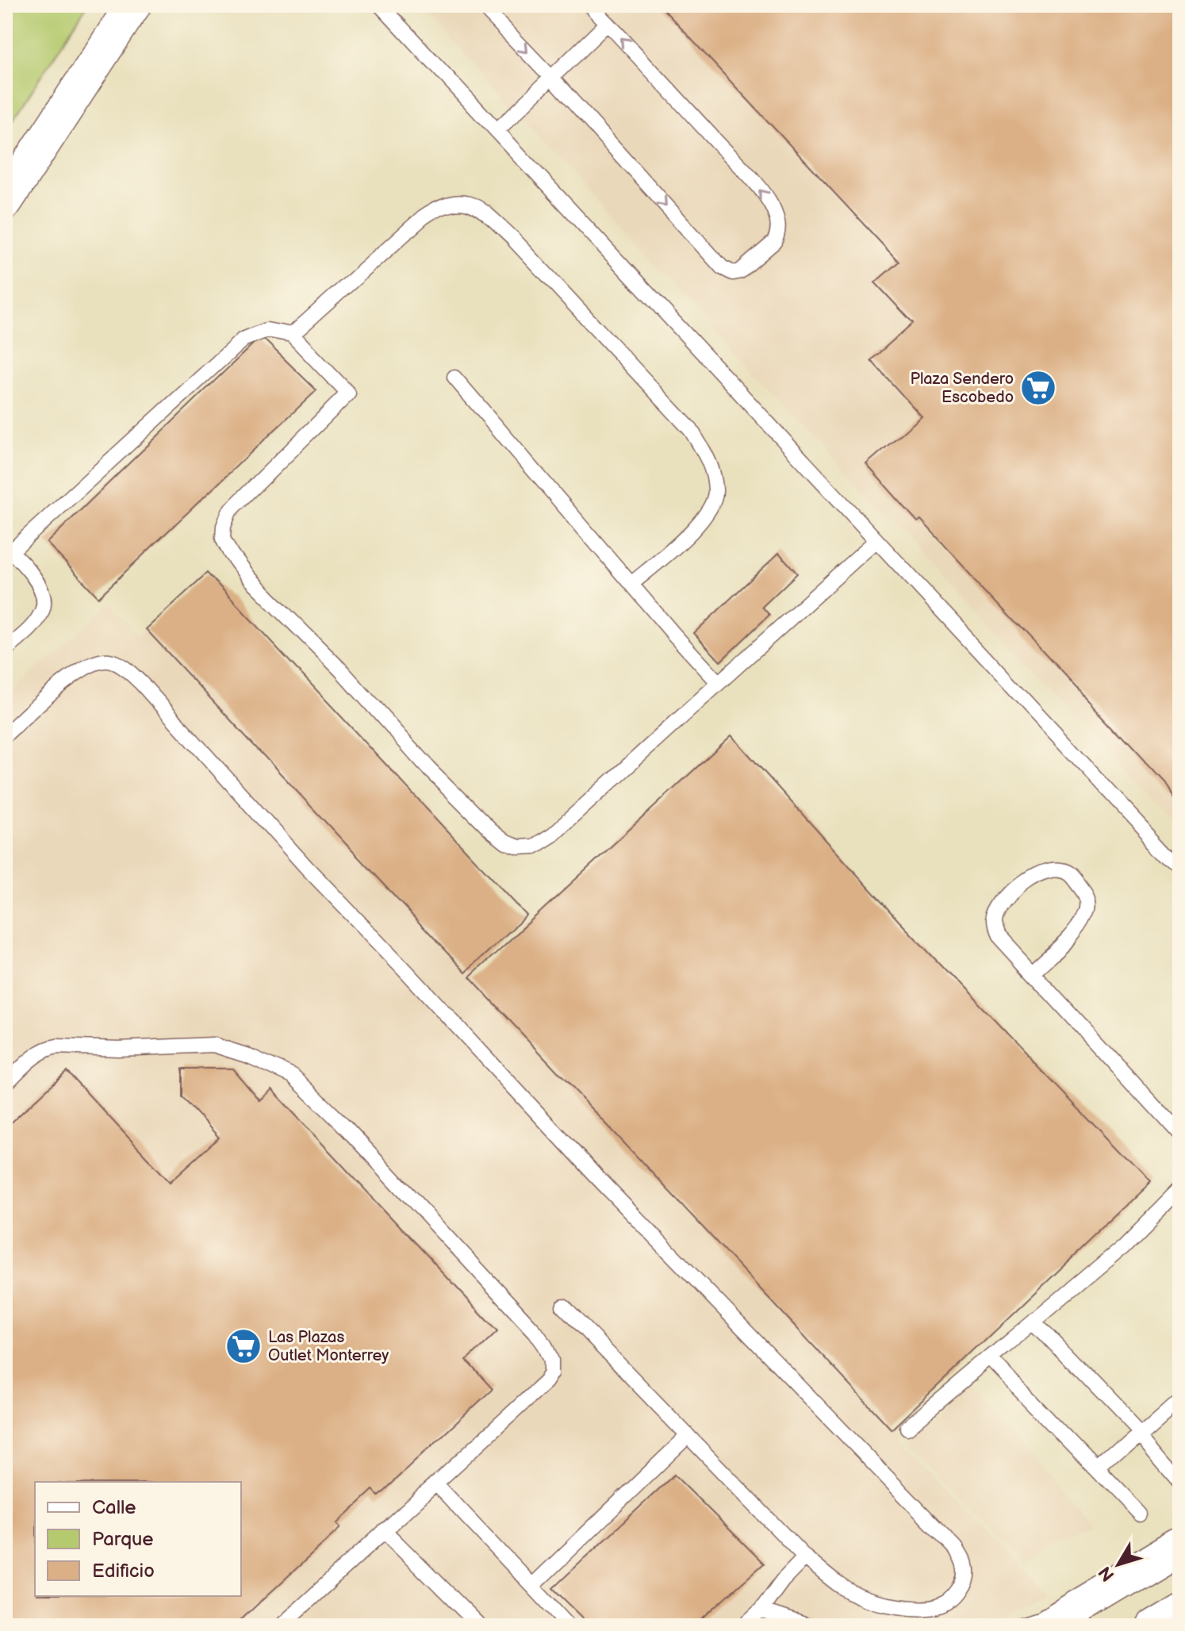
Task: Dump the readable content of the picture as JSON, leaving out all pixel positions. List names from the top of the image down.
{
  "places": {
    "supermarket": ["Plaza Sendero Escobedo", "Las Plazas Outlet Monterrey"]
  },
  "legend": ["Calle", "Parque", "Edificio"],
  "north": "bottom left"
}
